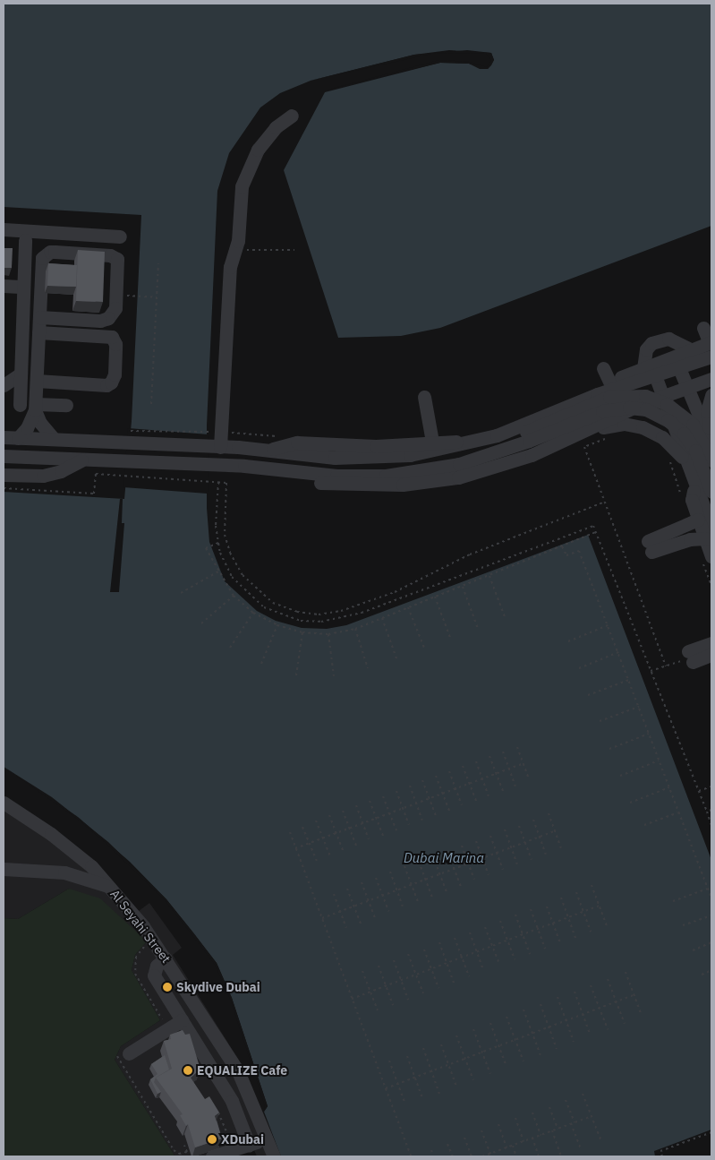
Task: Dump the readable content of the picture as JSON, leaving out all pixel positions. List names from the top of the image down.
{
  "streets": {
    "street": ["Al Seyahi Street"]
  },
  "water": ["Dubai Marina"],
  "places": ["Skydive Dubai", "EQUALIZE Cafe", "XDubai"]
}
